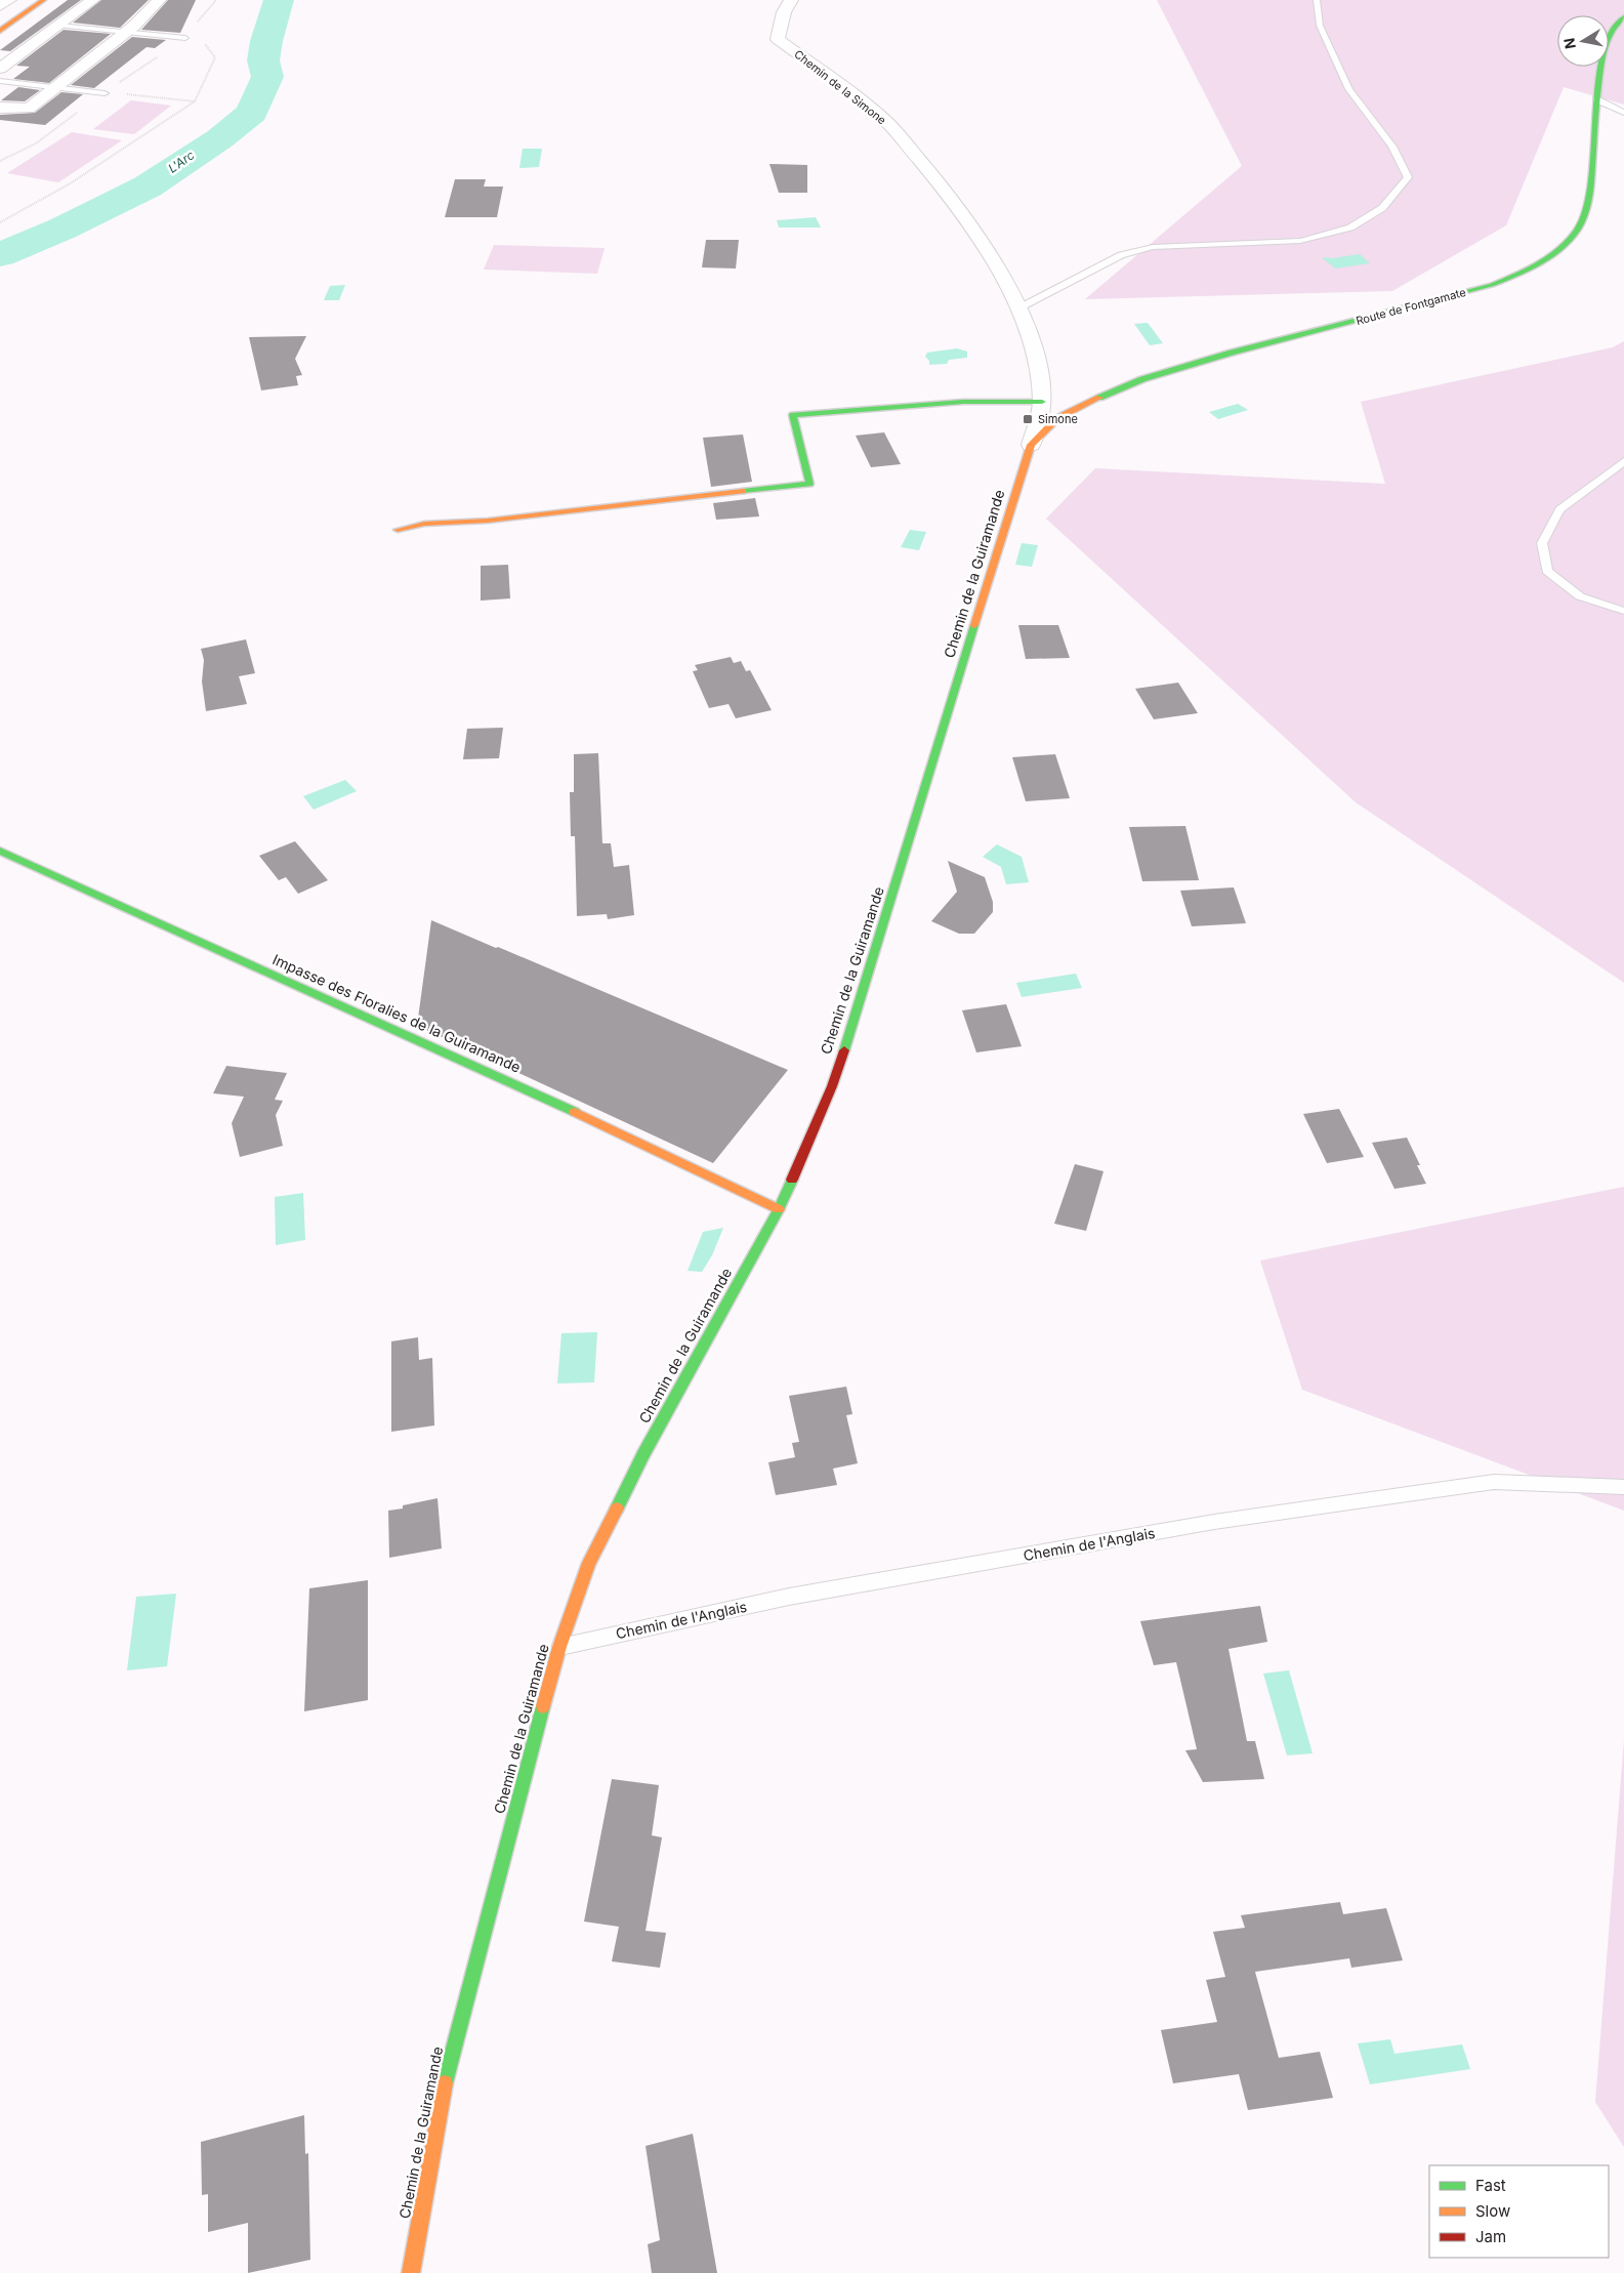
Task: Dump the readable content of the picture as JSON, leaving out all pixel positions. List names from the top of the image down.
{
  "streets": {
    "street": [
      "Chemin de la Simone",
      "Route de Fontgamate",
      "Chemin de la Guiramande",
      "Impasse des Floralies de la Guiramande"
    ],
    "lane": ["Chemin de l'Anglais"]
  },
  "crossings": [
    ["Chemin de la Simone", "Route de Fontgamate"],
    ["Chemin de la Simone", "Chemin de la Guiramande"],
    ["Route de Fontgamate", "Chemin de la Guiramande"],
    ["Chemin de la Guiramande", "Impasse des Floralies de la Guiramande"],
    ["Chemin de la Guiramande", "Chemin de l'Anglais"]
  ],
  "water": ["L'Arc"],
  "places": {
    "transit": ["Simone"]
  },
  "legend": ["Fast", "Slow", "Jam"],
  "north": "left"
}
